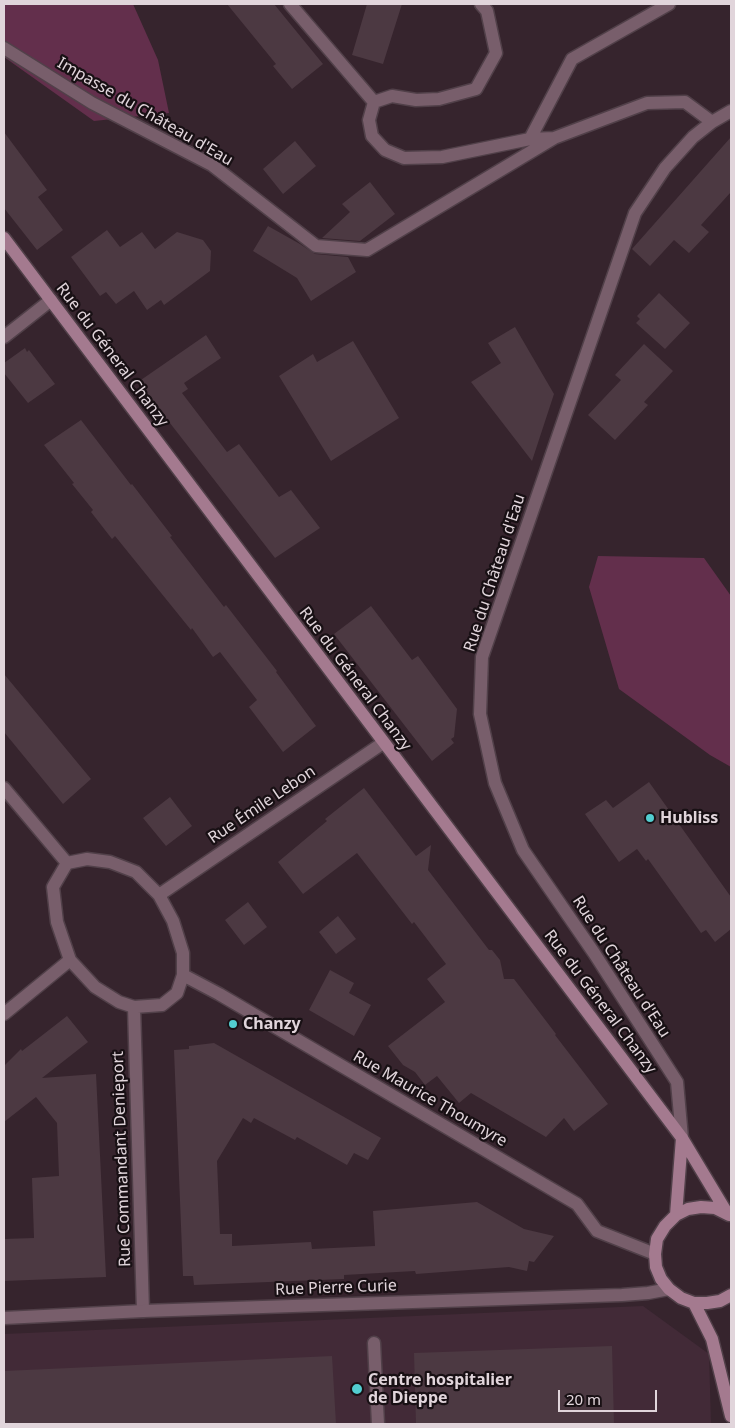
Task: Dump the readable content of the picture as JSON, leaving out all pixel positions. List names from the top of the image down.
{
  "streets": {
    "main road": ["Rue du Géneral Chanzy"],
    "street": [
      "Impasse du Château d'Eau",
      "Rue du Château d'Eau",
      "Rue Émile Lebon",
      "Rue Maurice Thoumyre",
      "Rue Commandant Denieport",
      "Rue Pierre Curie"
    ]
  },
  "crossings": [
    ["Rue du Géneral Chanzy", "Rue du Château d'Eau"],
    ["Rue du Géneral Chanzy", "Rue Émile Lebon"],
    ["Rue Émile Lebon", "Rue Maurice Thoumyre"],
    ["Rue Émile Lebon", "Rue Commandant Denieport"],
    ["Rue Maurice Thoumyre", "Rue Commandant Denieport"],
    ["Rue Commandant Denieport", "Rue Pierre Curie"]
  ],
  "places": ["Hubliss", "Chanzy", "Centre hospitalier de Dieppe"],
  "scale_bar": "20 m"
}
